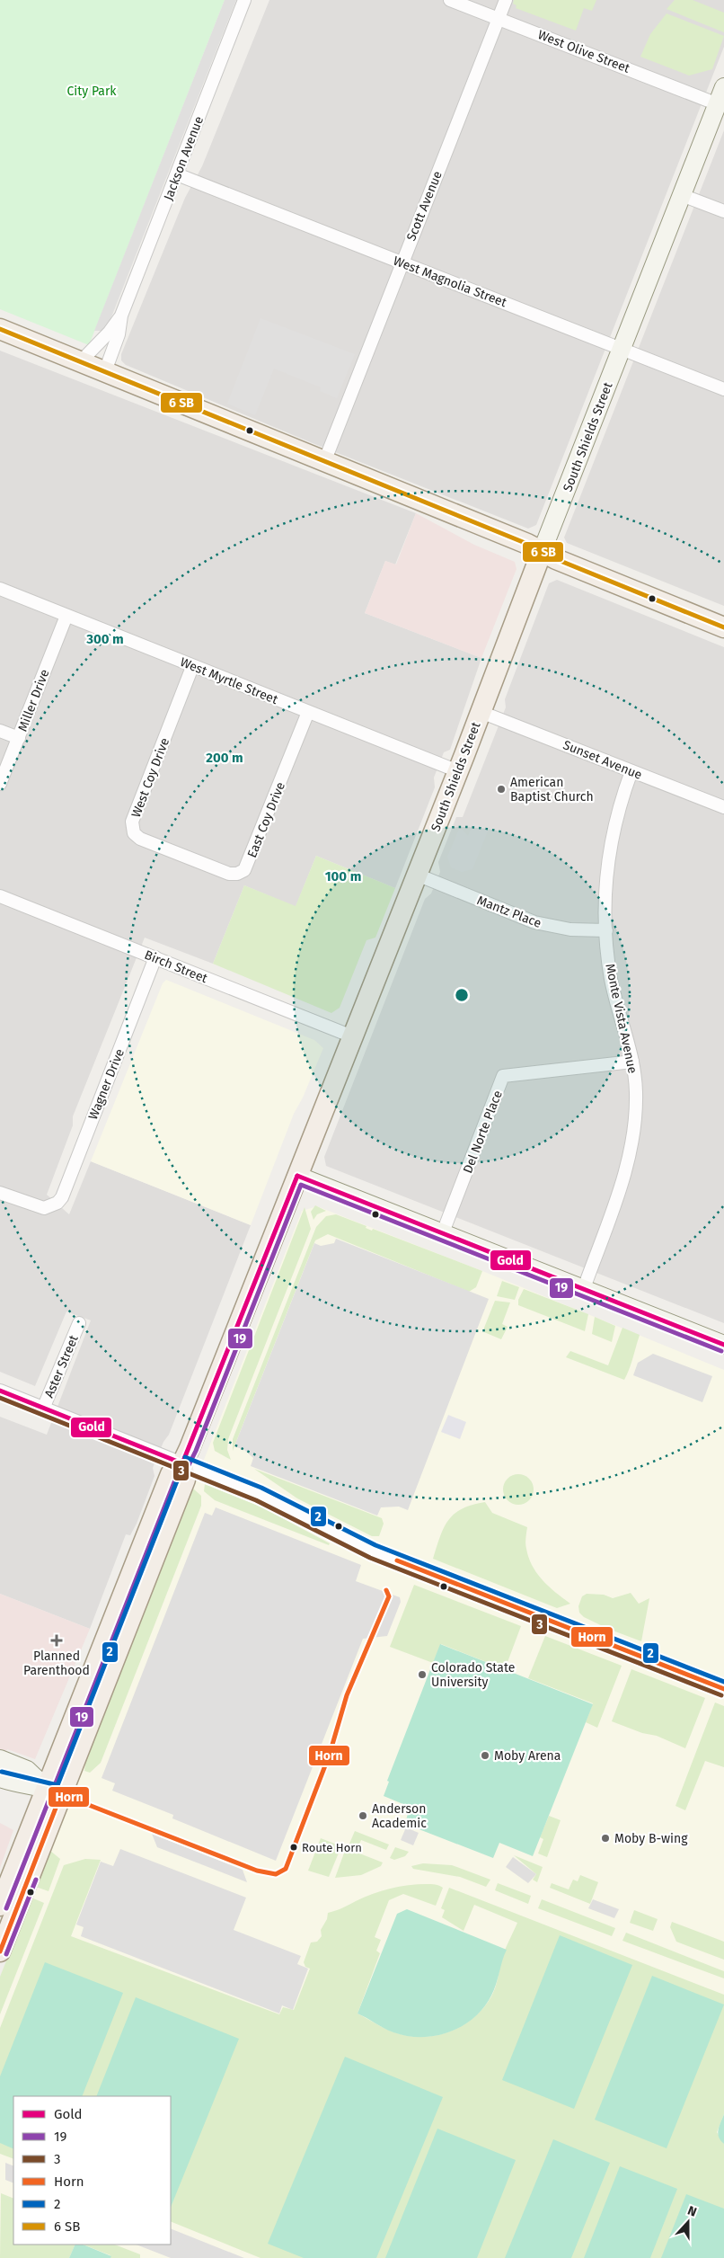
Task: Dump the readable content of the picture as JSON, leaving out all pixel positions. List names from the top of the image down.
{
  "streets": {
    "main road": ["South Shields Street"],
    "street": [
      "West Olive Street",
      "Jackson Avenue",
      "Scott Avenue",
      "West Magnolia Street",
      "West Myrtle Street",
      "Miller Drive",
      "Sunset Avenue",
      "West Coy Drive",
      "East Coy Drive",
      "Mantz Place",
      "Birch Street",
      "Monte Vista Avenue",
      "Wagner Drive",
      "Del Norte Place",
      "Aster Street"
    ]
  },
  "crossings": [
    ["West Olive Street", "Scott Avenue"],
    ["West Olive Street", "South Shields Street"],
    ["Jackson Avenue", "West Magnolia Street"],
    ["Scott Avenue", "West Magnolia Street"],
    ["West Magnolia Street", "South Shields Street"],
    ["South Shields Street", "West Myrtle Street"],
    ["South Shields Street", "Sunset Avenue"],
    ["South Shields Street", "Mantz Place"],
    ["South Shields Street", "Birch Street"],
    ["West Myrtle Street", "Miller Drive"],
    ["West Myrtle Street", "West Coy Drive"],
    ["West Myrtle Street", "East Coy Drive"],
    ["Sunset Avenue", "Monte Vista Avenue"],
    ["West Coy Drive", "East Coy Drive"],
    ["Mantz Place", "Monte Vista Avenue"],
    ["Birch Street", "Wagner Drive"],
    ["Monte Vista Avenue", "Del Norte Place"]
  ],
  "parks": ["City Park"],
  "places": {
    "other": [
      "American Baptist Church",
      "Colorado State University",
      "Moby Arena",
      "Anderson Academic",
      "Moby B-wing",
      "Route Horn"
    ],
    "health": ["Planned Parenthood"]
  },
  "lines": [
    "transit line Gold",
    "transit line 19",
    "transit line 3",
    "transit line 2",
    "transit line Horn"
  ],
  "legend": [
    "Gold",
    "19",
    "3",
    "Horn",
    "2",
    "6 SB"
  ],
  "north": "top",
  "rings": ["300 m", "200 m", "100 m"]
}
